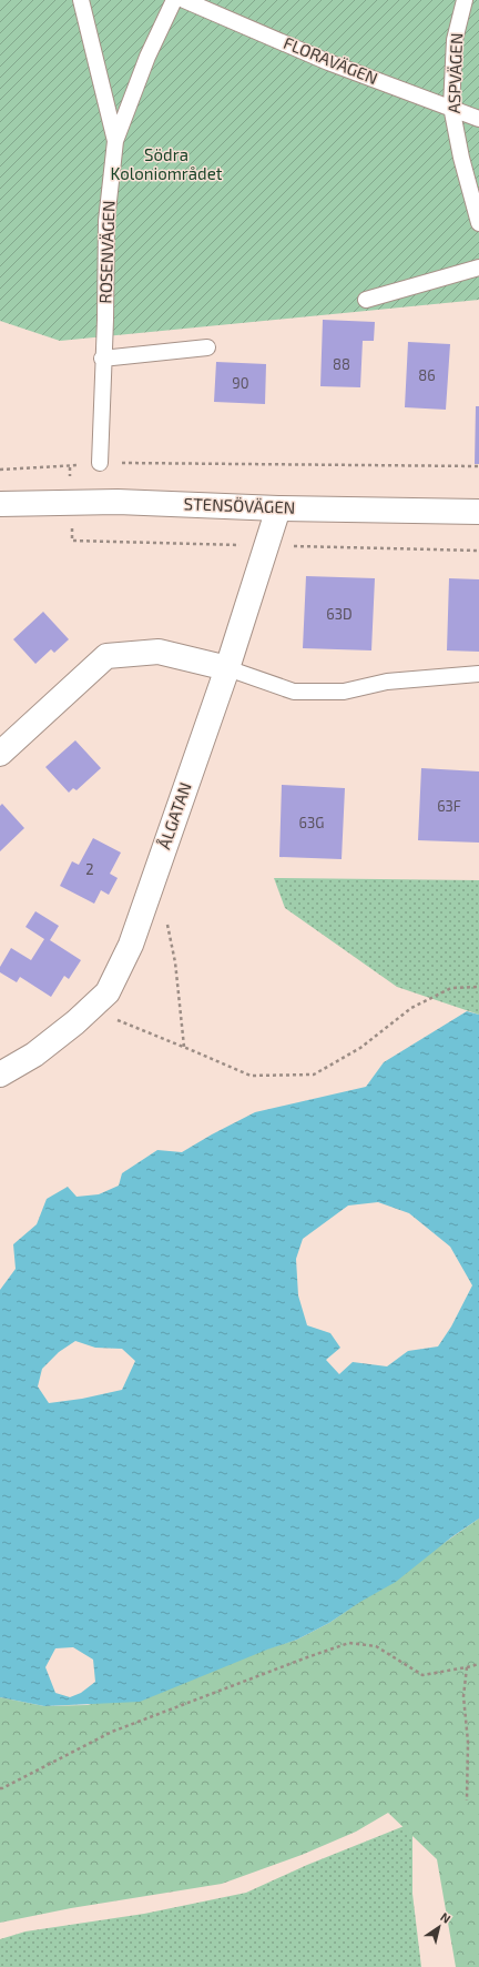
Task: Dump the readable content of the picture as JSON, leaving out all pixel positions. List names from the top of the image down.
{
  "streets": {
    "street": ["STENSÖVÄGEN", "ÅLGATAN"],
    "lane": ["FLORAVÄGEN", "ASPVÄGEN", "ROSENVÄGEN"]
  },
  "crossings": [
    ["FLORAVÄGEN", "ASPVÄGEN"],
    ["STENSÖVÄGEN", "ÅLGATAN"]
  ],
  "parks": ["Södra Koloniområdet"],
  "house_numbers": [
    "88",
    "86",
    "90",
    "63D",
    "63F",
    "63G",
    "2"
  ],
  "north": "top right"
}
